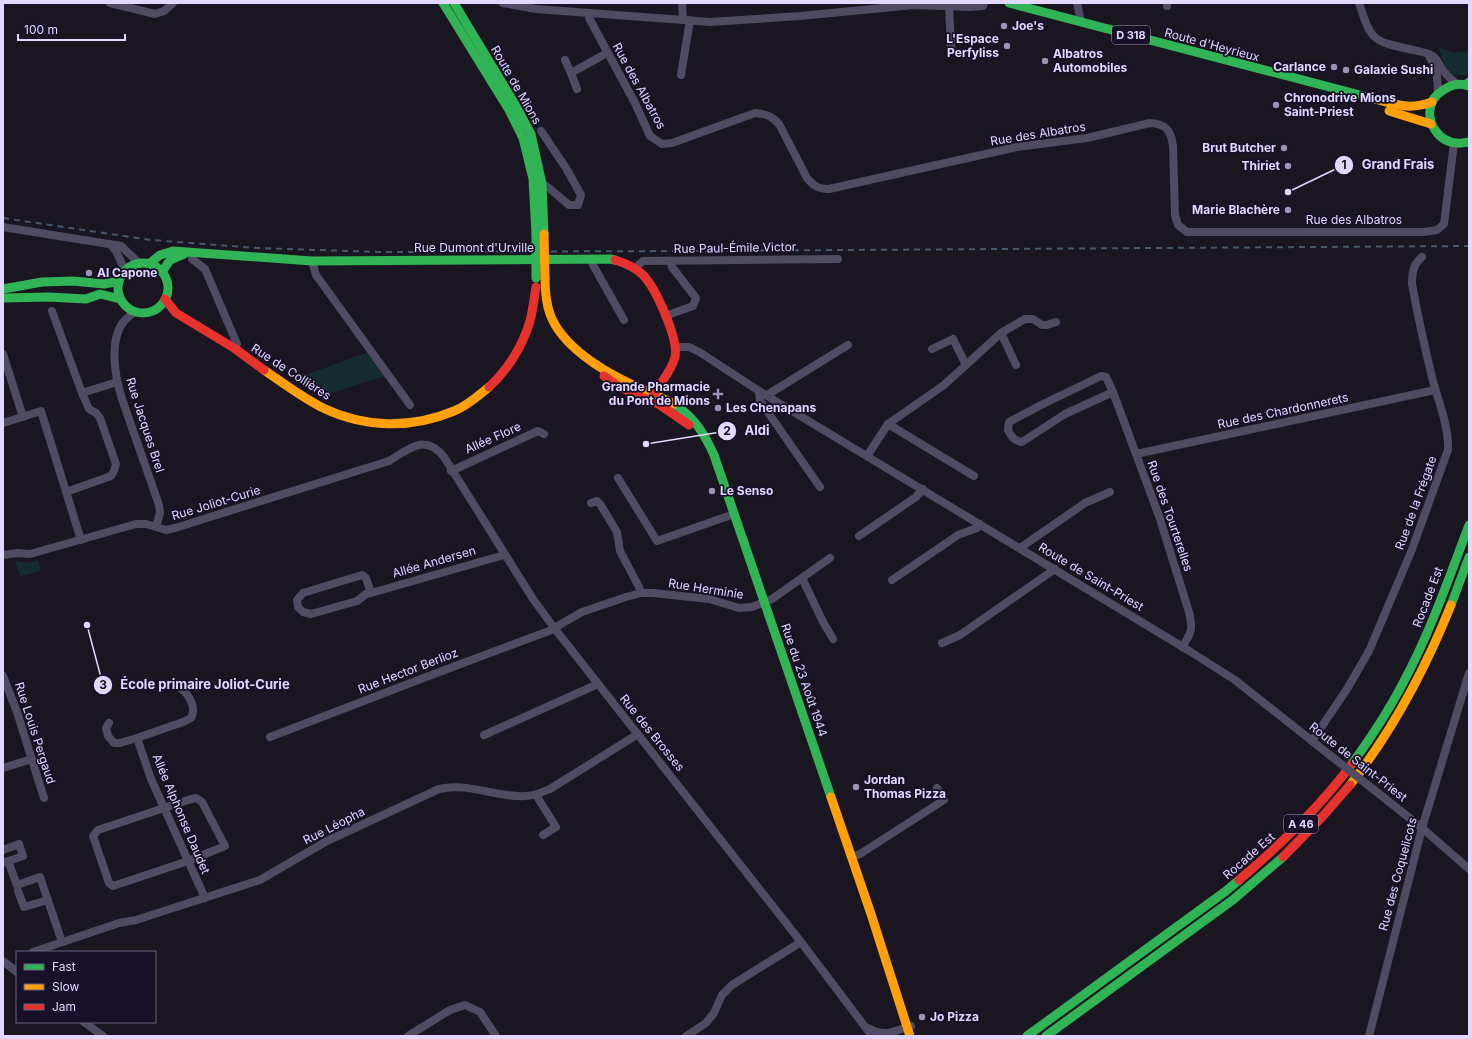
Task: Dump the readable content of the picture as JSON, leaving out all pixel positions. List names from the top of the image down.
{
  "streets": {
    "main road": [
      "D 318",
      "Route d'Heyrieux",
      "Route de Mions",
      "Rue Dumont d'Urville",
      "Rue de Collières",
      "Rocade Est",
      "Rue du 23 Août 1944",
      "A 46"
    ],
    "street": [
      "Rue des Albatros",
      "Rue Paul-Émile Victor",
      "Rue des Chardonnerets",
      "Rue Jacques Brel",
      "Allée Flore",
      "Rue Joliot-Curie",
      "Rue de la Frégate",
      "Rue des Tourterelles",
      "Allée Andersen",
      "Route de Saint-Priest",
      "Rue Herminie",
      "Rue Hector Berlioz",
      "Rue Louis Pergaud",
      "Rue des Brosses",
      "Allée Alphonse Daudet",
      "Rue Léopha",
      "Rue des Coquelicots"
    ]
  },
  "crossings": [
    ["Rue Dumont d'Urville", "Rue Paul-Émile Victor"],
    ["Rue Dumont d'Urville", "Rue de Collières"],
    ["Rue Dumont d'Urville", "Rue Jacques Brel"],
    ["Rue Dumont d'Urville", "Route de Saint-Priest"],
    ["Rue de Collières", "Rue Jacques Brel"],
    ["Rue de Collières", "Rue du 23 Août 1944"],
    ["Rue des Chardonnerets", "Rue de la Frégate"],
    ["Rue des Chardonnerets", "Rue des Tourterelles"],
    ["Rue Jacques Brel", "Rue Joliot-Curie"],
    ["Allée Flore", "Rue des Brosses"],
    ["Rue Joliot-Curie", "Rue des Brosses"],
    ["Rue de la Frégate", "Route de Saint-Priest"],
    ["Rue des Tourterelles", "Route de Saint-Priest"],
    ["Allée Andersen", "Rue des Brosses"],
    ["Route de Saint-Priest", "Rue des Coquelicots"],
    ["Rue Herminie", "Rue Hector Berlioz"],
    ["Rue Herminie", "Rue du 23 Août 1944"],
    ["Rue Herminie", "Rue des Brosses"],
    ["Rue Hector Berlioz", "Rue des Brosses"],
    ["Rue des Brosses", "Rue Léopha"],
    ["Allée Alphonse Daudet", "Rue Léopha"]
  ],
  "places": {
    "other": [
      "Joe's",
      "L'Espace Perfyliss",
      "Albatros Automobiles",
      "Carlance",
      "Galaxie Sushi",
      "Chronodrive Mions Saint-Priest",
      "Brut Butcher",
      "Thiriet",
      "Grand Frais",
      "Marie Blachère",
      "Al Capone",
      "Les Chenapans",
      "Aldi",
      "Le Senso",
      "École primaire Joliot-Curie",
      "Jordan Thomas Pizza",
      "Jo Pizza"
    ],
    "health": ["Grande Pharmacie du Pont de Mions"]
  },
  "legend": ["Fast", "Slow", "Jam"],
  "scale_bar": "100 m"
}
